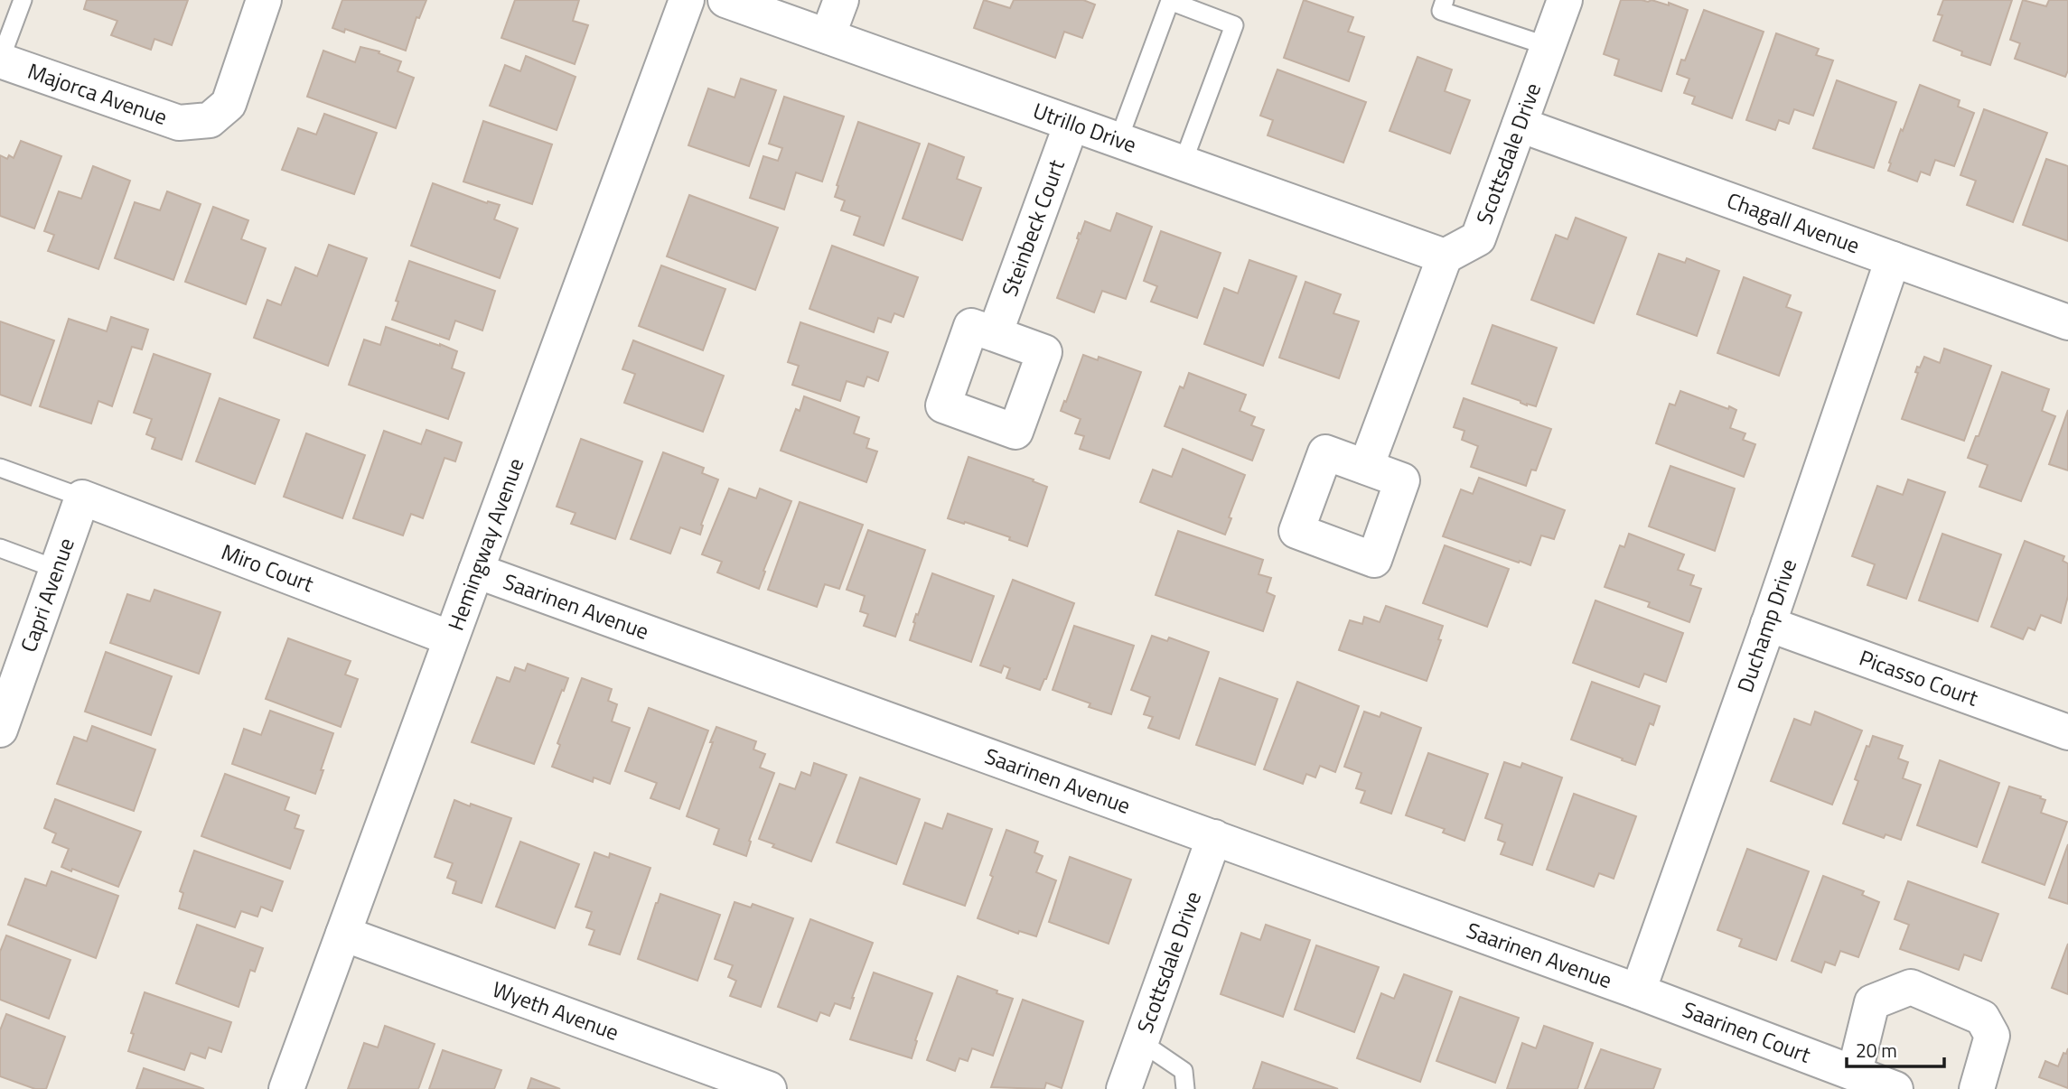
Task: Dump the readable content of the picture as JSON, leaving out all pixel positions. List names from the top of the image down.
{
  "streets": {
    "street": [
      "Majorca Avenue",
      "Utrillo Drive",
      "Scottsdale Drive",
      "Chagall Avenue",
      "Steinbeck Court",
      "Hemingway Avenue",
      "Miro Court",
      "Capri Avenue",
      "Saarinen Avenue",
      "Duchamp Drive",
      "Picasso Court",
      "Wyeth Avenue",
      "Saarinen Court"
    ]
  },
  "crossings": [
    ["Utrillo Drive", "Scottsdale Drive"],
    ["Utrillo Drive", "Steinbeck Court"],
    ["Scottsdale Drive", "Chagall Avenue"],
    ["Scottsdale Drive", "Saarinen Avenue"],
    ["Chagall Avenue", "Duchamp Drive"],
    ["Hemingway Avenue", "Miro Court"],
    ["Hemingway Avenue", "Saarinen Avenue"],
    ["Hemingway Avenue", "Wyeth Avenue"],
    ["Miro Court", "Capri Avenue"],
    ["Saarinen Avenue", "Duchamp Drive"],
    ["Saarinen Avenue", "Saarinen Court"],
    ["Duchamp Drive", "Picasso Court"],
    ["Duchamp Drive", "Saarinen Court"]
  ],
  "scale_bar": "20 m"
}
